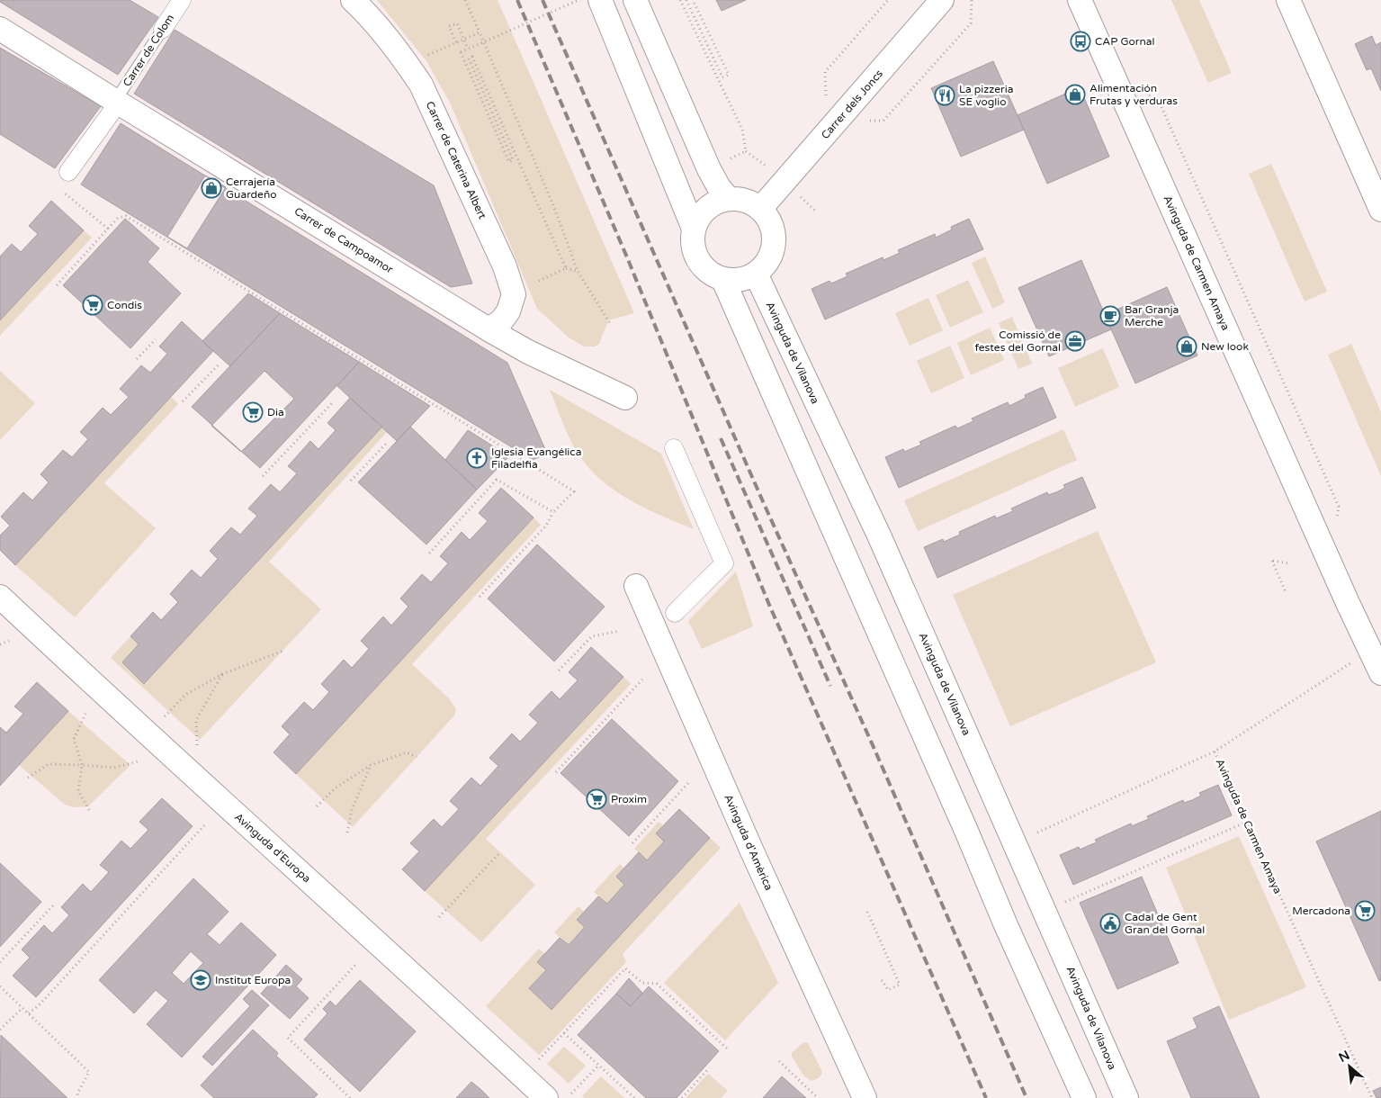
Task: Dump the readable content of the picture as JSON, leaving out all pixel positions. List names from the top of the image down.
{
  "streets": {
    "street": [
      "Carrer de Colom",
      "Carrer dels Joncs",
      "Carrer de Caterina Albert",
      "Carrer de Campoamor",
      "Avinguda de Carmen Amaya",
      "Avinguda de Vilanova",
      "Avinguda d'Amèrica",
      "Avinguda d'Europa"
    ]
  },
  "crossings": [
    ["Carrer de Colom", "Carrer de Campoamor"],
    ["Carrer dels Joncs", "Avinguda de Vilanova"],
    ["Carrer de Caterina Albert", "Carrer de Campoamor"]
  ],
  "places": {
    "bus stop": ["CAP Gornal"],
    "shop": ["Alimentación Frutas y verduras", "Cerrajería Guardeño", "New look"],
    "restaurant": ["La pizzeria SE voglio"],
    "supermarket": [
      "Condis",
      "Dia",
      "Proxim",
      "Mercadona"
    ],
    "cafe": ["Bar Granja Merche"],
    "office": ["Comissió de festes del Gornal"],
    "church": ["Iglesia Evangélica Filadelfia"],
    "public building": ["Cadal de Gent Gran del Gornal"],
    "school or university": ["Institut Europa"]
  },
  "north": "top left"
}
